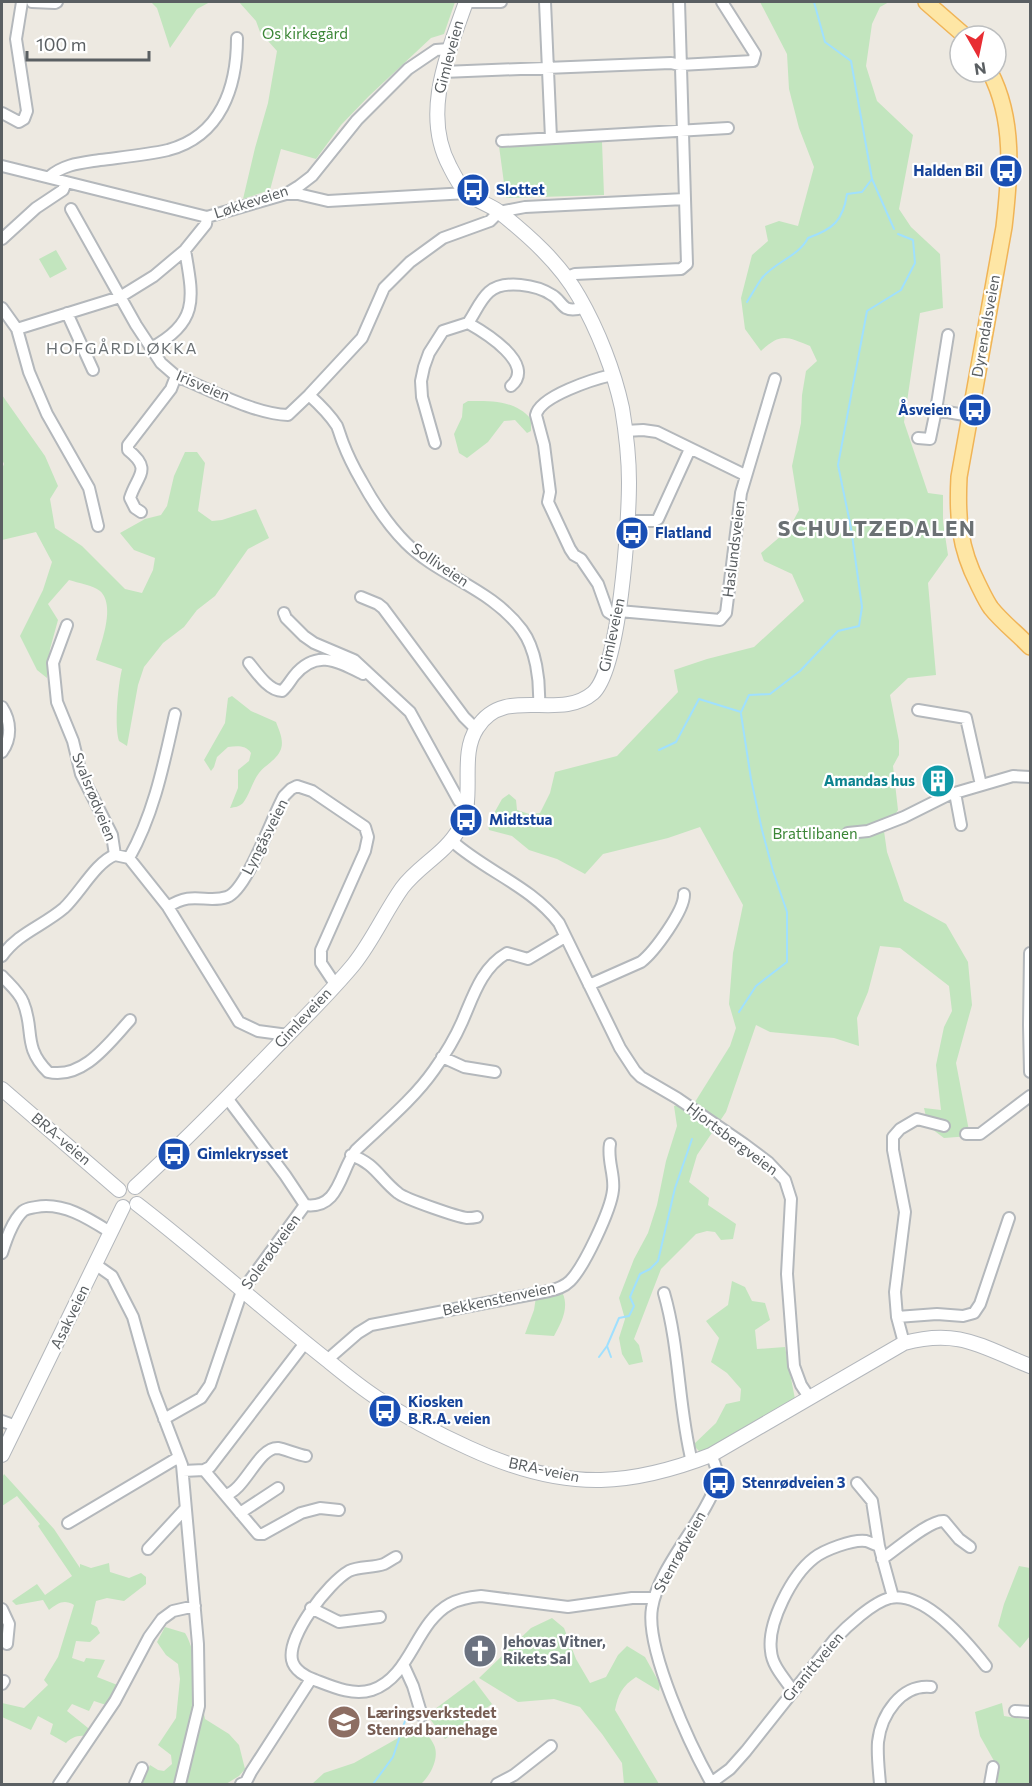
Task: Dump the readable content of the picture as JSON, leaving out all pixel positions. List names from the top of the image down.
{
  "streets": {
    "main road": [
      "Gimleveien",
      "Dyrendalsveien",
      "BRA-veien",
      "Asakveien"
    ],
    "street": [
      "Løkkeveien",
      "Irisveien",
      "Haslundsveien",
      "Solliveien",
      "Svalsrødveien",
      "Lyngåsveien",
      "Hjortsbergveien",
      "Solerødveien",
      "Bekkenstenveien",
      "Stenrødveien",
      "Granittveien"
    ]
  },
  "crossings": [
    ["Gimleveien", "Løkkeveien"],
    ["Gimleveien", "Irisveien"],
    ["Gimleveien", "Haslundsveien"],
    ["Gimleveien", "Solliveien"],
    ["Gimleveien", "Lyngåsveien"],
    ["Gimleveien", "BRA-veien"],
    ["Gimleveien", "Hjortsbergveien"],
    ["Gimleveien", "Asakveien"],
    ["Irisveien", "Solliveien"],
    ["BRA-veien", "Hjortsbergveien"],
    ["BRA-veien", "Solerødveien"],
    ["BRA-veien", "Bekkenstenveien"],
    ["BRA-veien", "Asakveien"],
    ["BRA-veien", "Stenrødveien"],
    ["Hjortsbergveien", "Solerødveien"],
    ["Stenrødveien", "Granittveien"]
  ],
  "districts": ["HOFGÅRDLØKKA", "SCHULTZEDALEN"],
  "parks": ["Os kirkegård", "Brattlibanen"],
  "places": {
    "bus stop": [
      "Halden Bil",
      "Slottet",
      "Åsveien",
      "Flatland",
      "Midtstua",
      "Gimlekrysset",
      "Kiosken B.R.A. veien",
      "Stenrødveien 3"
    ],
    "building": ["Amandas hus"],
    "church": ["Jehovas Vitner, Rikets Sal"],
    "school or university": ["Læringsverkstedet Stenrød barnehage"]
  },
  "scale_bar": "100 m",
  "north": "bottom"
}
